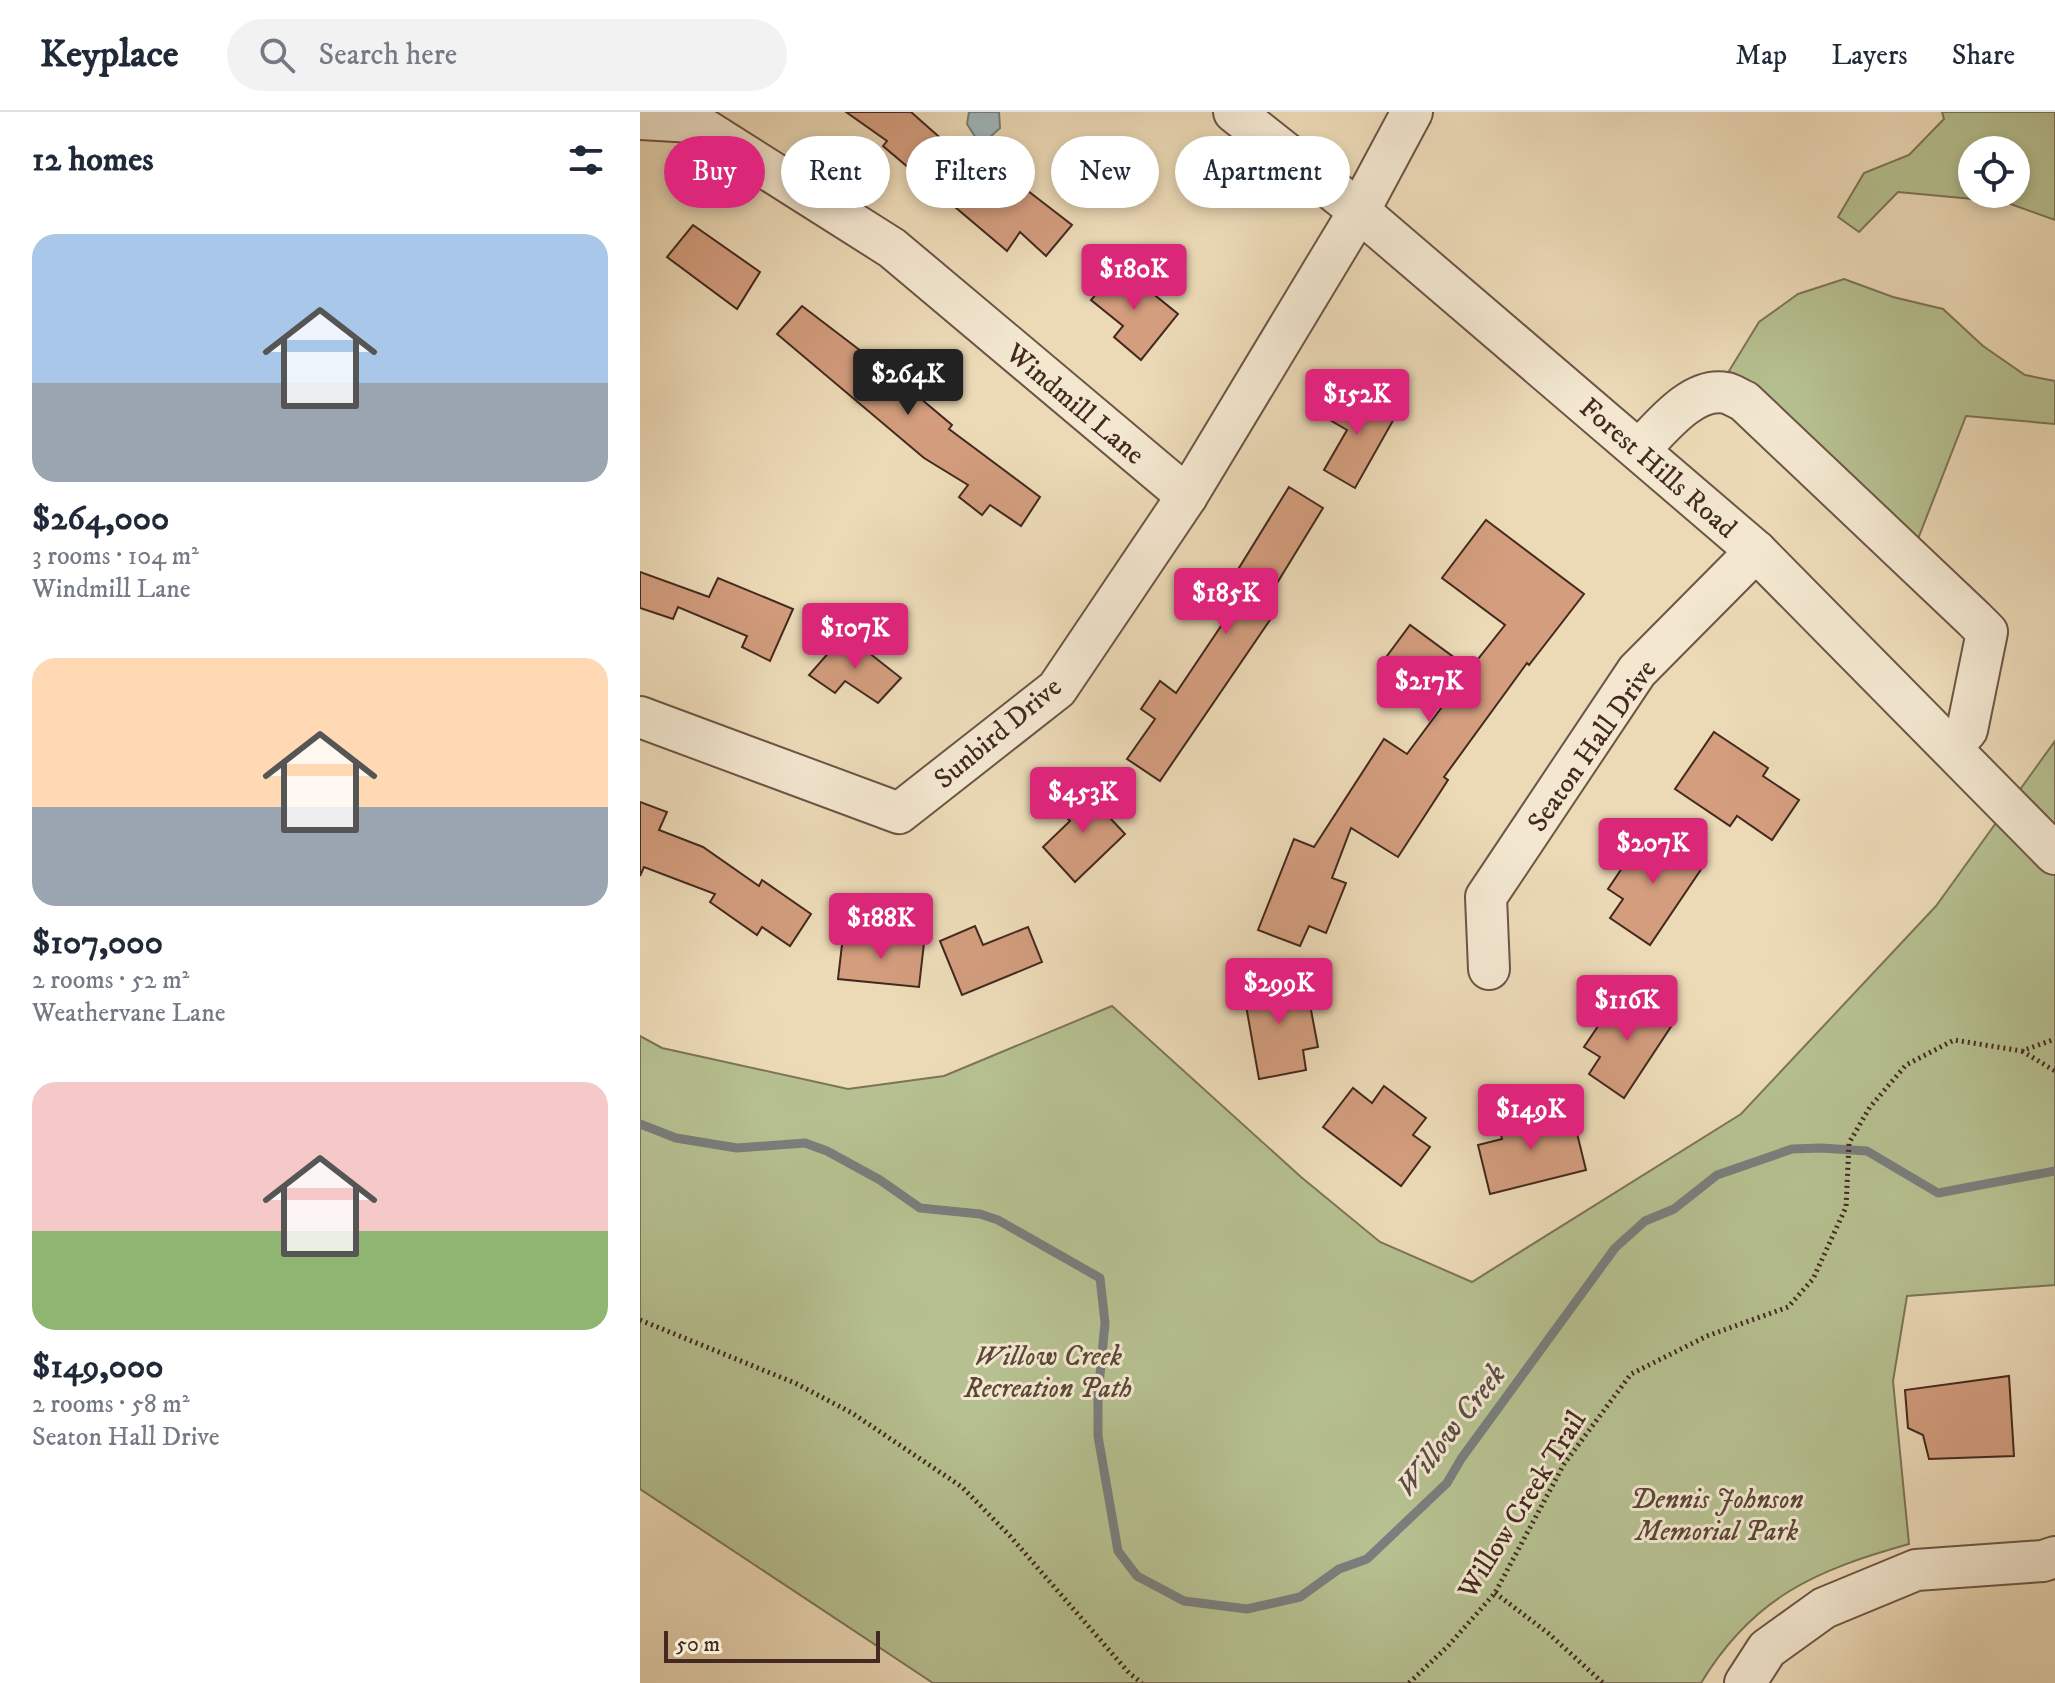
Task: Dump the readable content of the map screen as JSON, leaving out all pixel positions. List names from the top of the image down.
{
  "streets": {
    "street": [
      "Windmill Lane",
      "Forest Hills Road",
      "Sunbird Drive",
      "Seaton Hall Drive"
    ],
    "path": ["Willow Creek Trail"]
  },
  "crossings": [
    ["Windmill Lane", "Sunbird Drive"],
    ["Forest Hills Road", "Sunbird Drive"],
    ["Forest Hills Road", "Seaton Hall Drive"]
  ],
  "water": ["Willow Creek"],
  "parks": ["Willow Creek Recreation Path", "Dennis Johnson Memorial Park"],
  "scale_bar": "50 m",
  "page": {
    "header": "Keyplace",
    "search": "Search here",
    "nav": ["Map", "Layers", "Share"],
    "heading": "12 homes",
    "chip": [
      "Buy",
      "Rent",
      "Filters",
      "New",
      "Apartment"
    ],
    "list": [
      {
        "name": "$264,000",
        "note": "3 rooms · 104 m² · Windmill Lane"
      },
      {
        "name": "$107,000",
        "note": "2 rooms · 52 m² · Weathervane Lane"
      },
      {
        "name": "$149,000",
        "note": "2 rooms · 58 m² · Seaton Hall Drive"
      }
    ],
    "price": [
      "$180K",
      "$264K",
      "$152K",
      "$185K",
      "$107K",
      "$217K",
      "$453K",
      "$207K",
      "$188K",
      "$299K",
      "$116K",
      "$149K"
    ],
    "scale": "50 m"
  }
}
